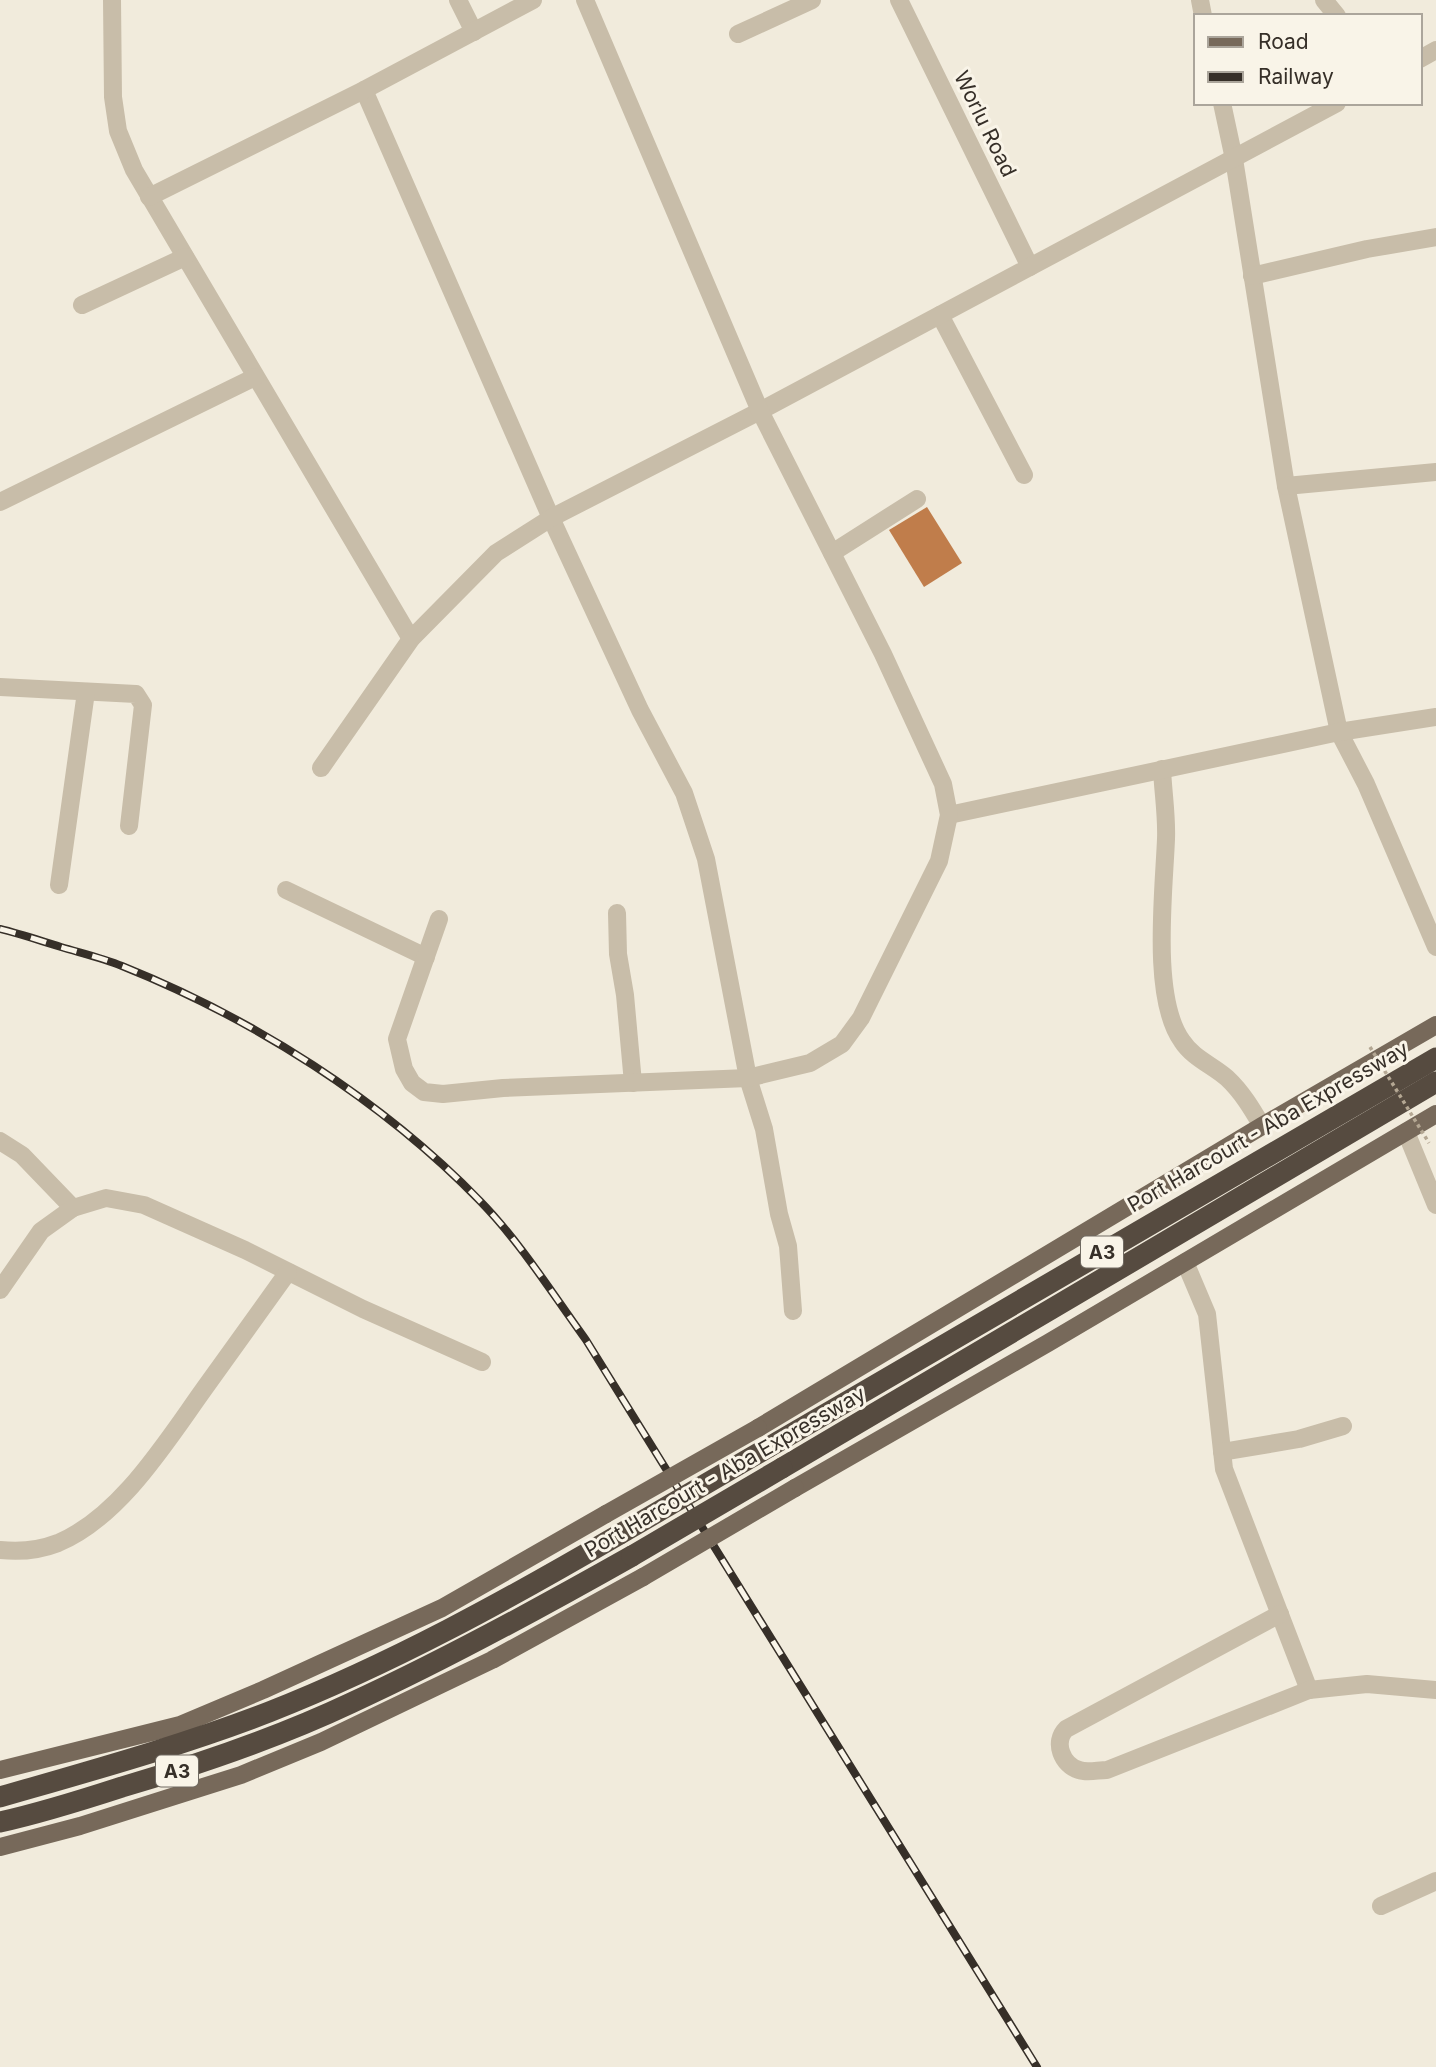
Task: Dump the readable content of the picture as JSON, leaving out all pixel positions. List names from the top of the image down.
{
  "streets": {
    "highway": ["Port Harcourt - Aba Expressway", "A3"],
    "street": ["Worlu Road"]
  },
  "legend": ["Road", "Railway"]
}
